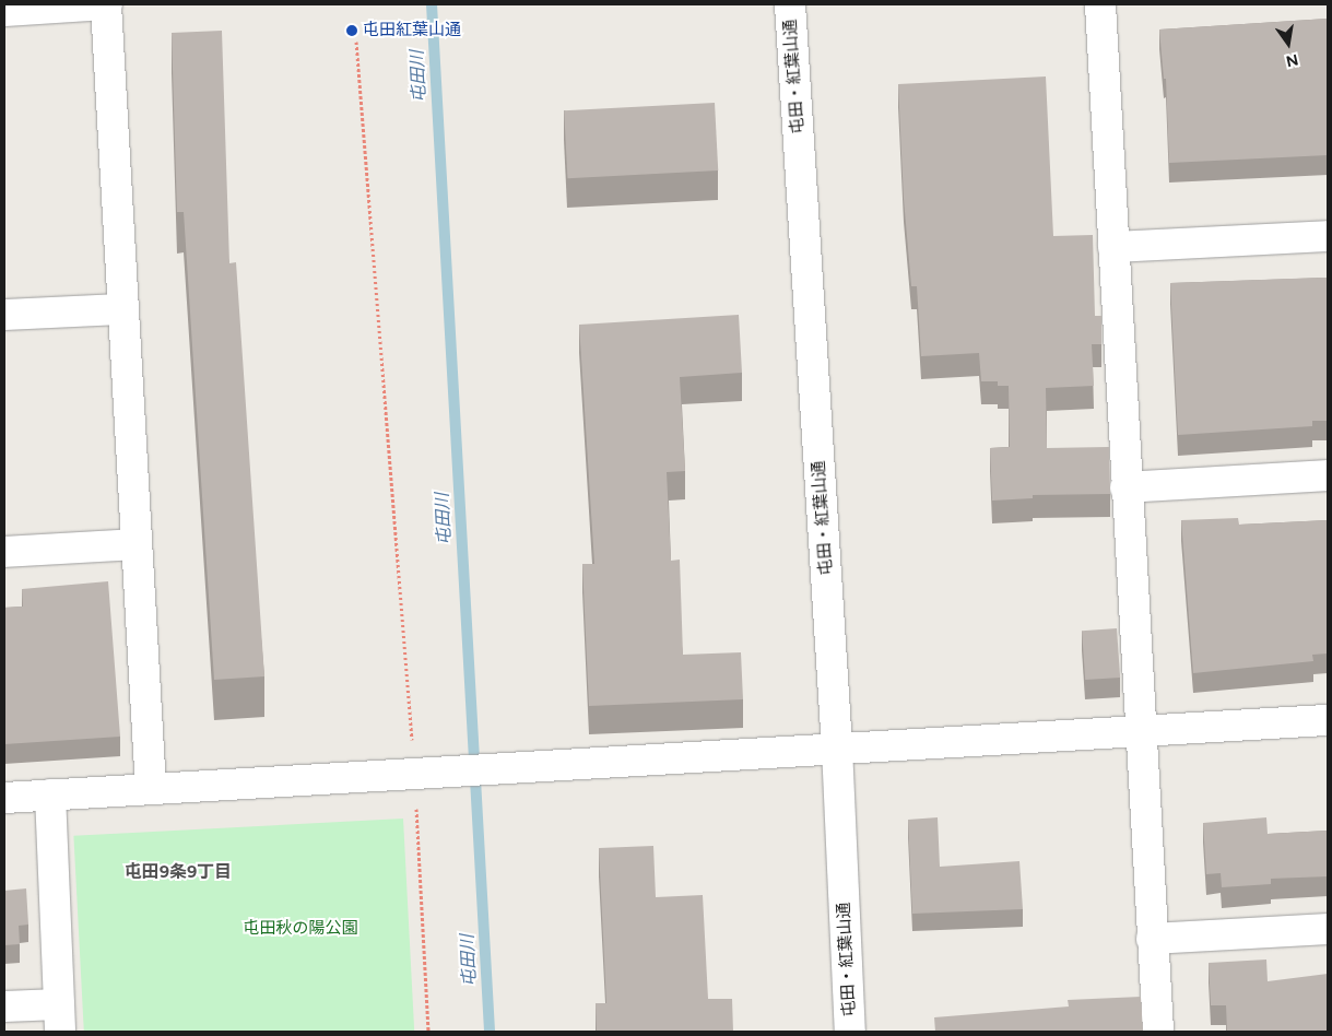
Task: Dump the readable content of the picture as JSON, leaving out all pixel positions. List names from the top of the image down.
{
  "streets": {
    "street": ["屯田・紅葉山通"]
  },
  "districts": ["屯田9条9丁目"],
  "water": ["屯田川"],
  "parks": ["屯田秋の陽公園"],
  "places": ["屯田紅葉山通"],
  "north": "bottom"
}
